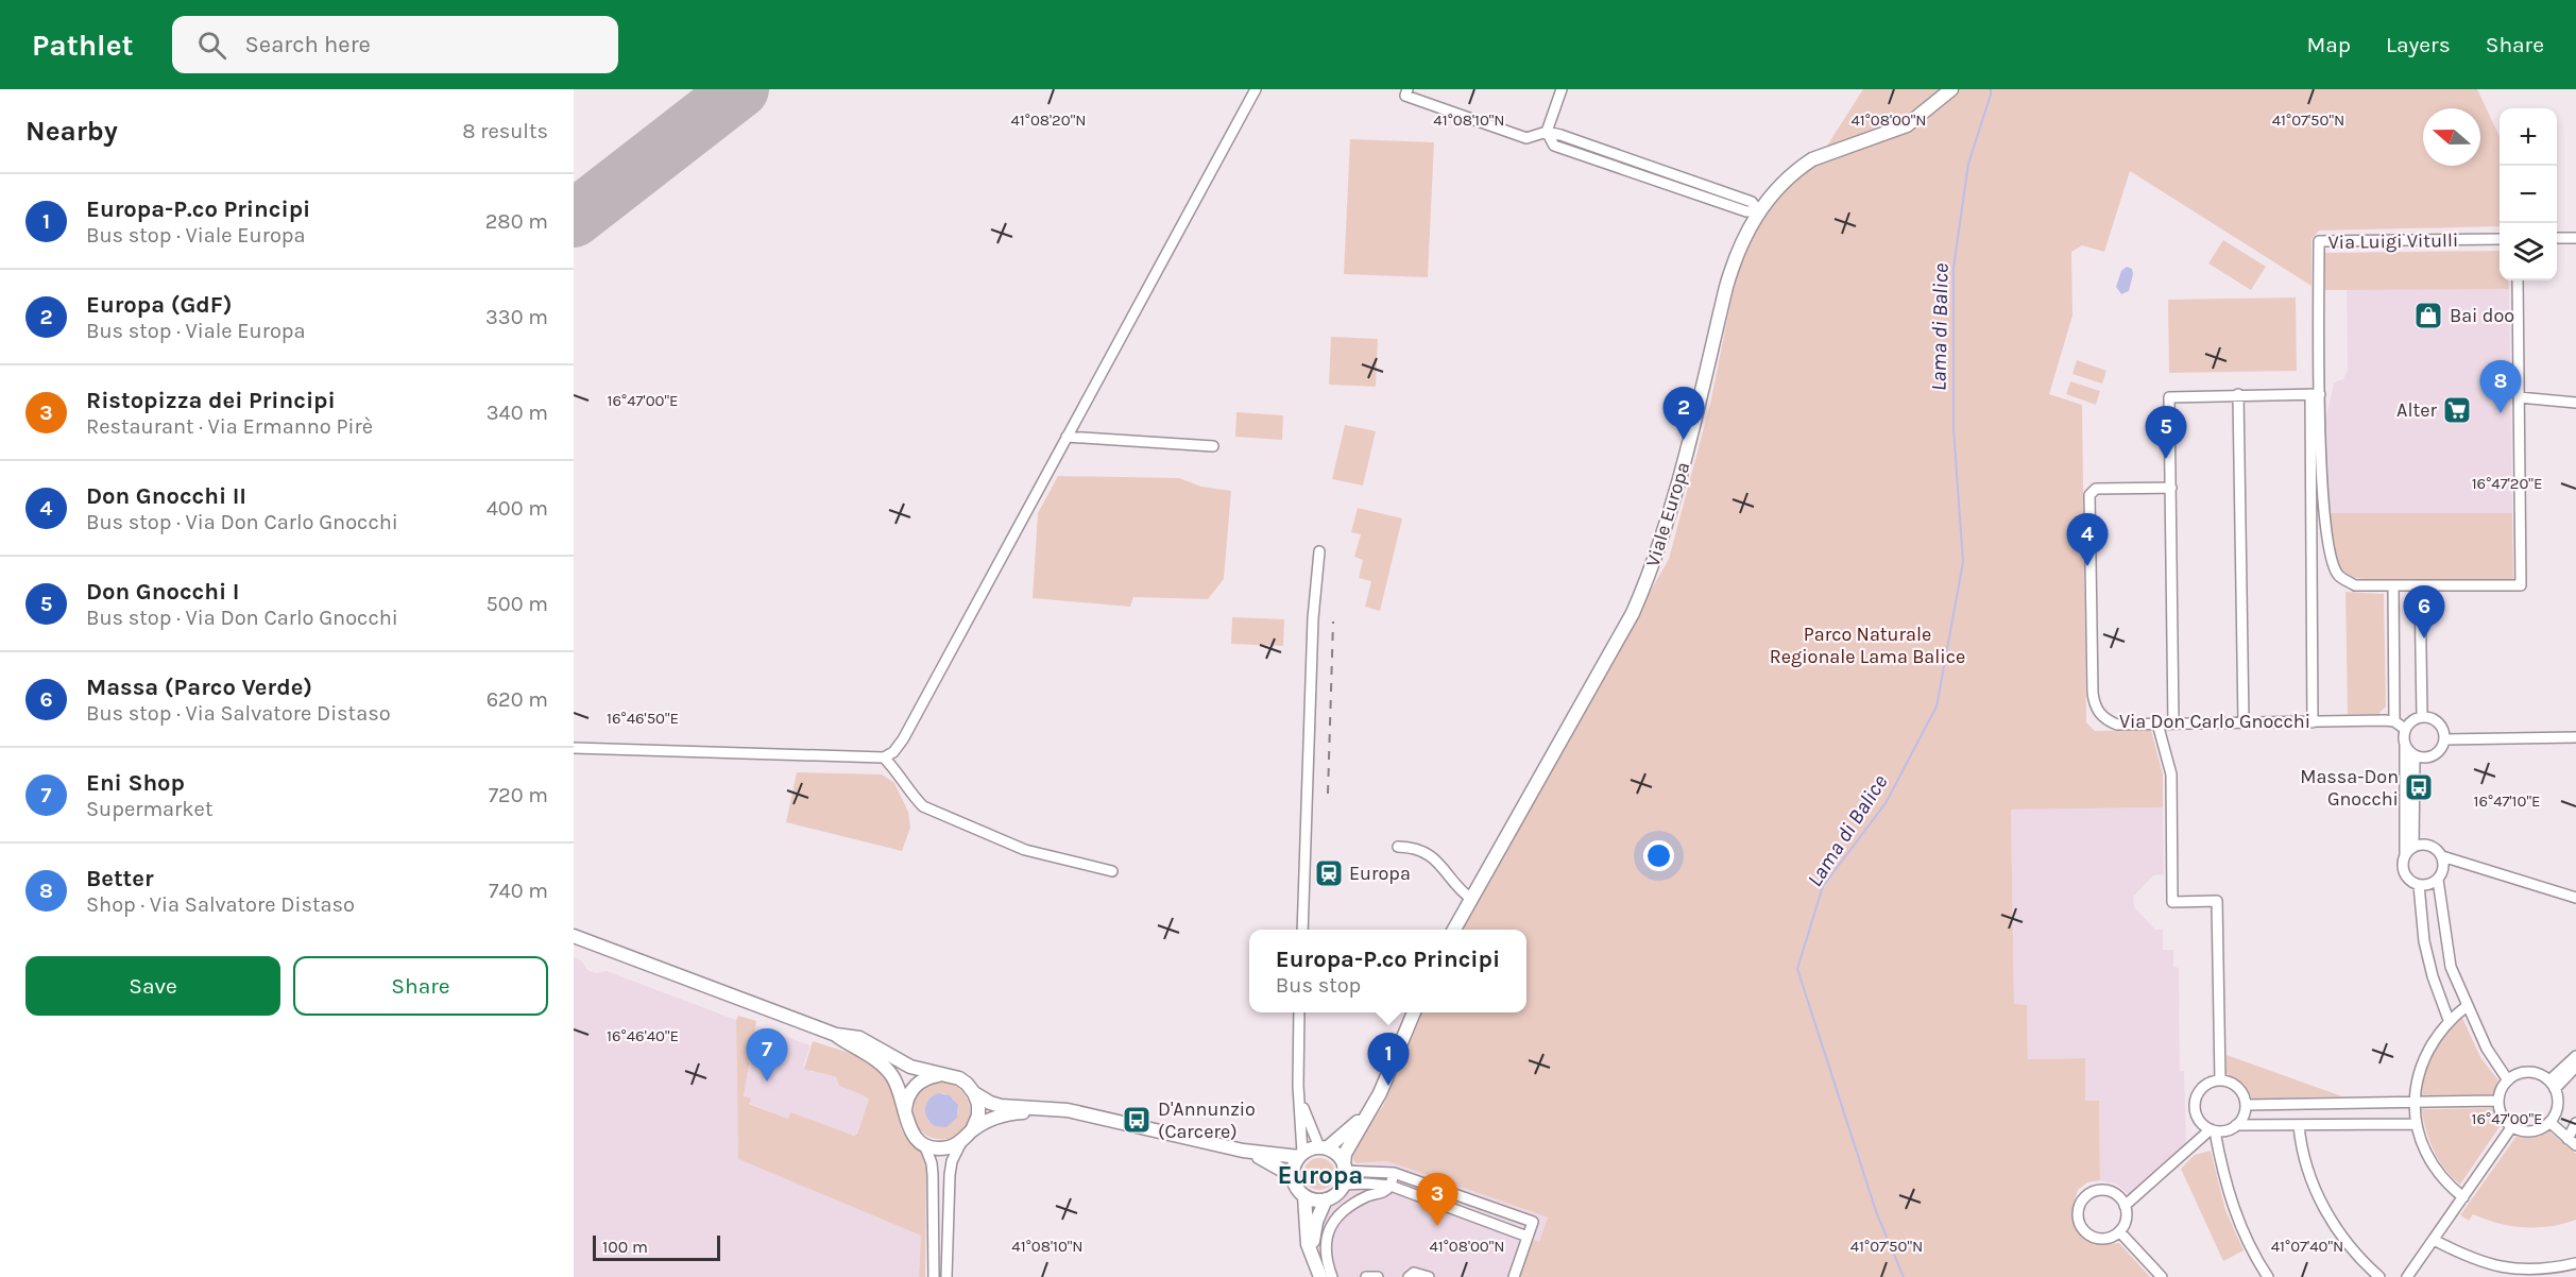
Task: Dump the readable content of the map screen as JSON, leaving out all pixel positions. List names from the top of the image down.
{
  "streets": {
    "main road": ["Viale Europa"],
    "street": ["Via Luigi Vitulli", "Via Don Carlo Gnocchi"]
  },
  "districts": ["Europa"],
  "water": ["Lama di Balice"],
  "parks": ["Parco Naturale Regionale Lama Balice"],
  "places": {
    "shop": ["Bai doo"],
    "supermarket": ["Alter"],
    "bus stop": ["Massa-Don Gnocchi", "D'Annunzio (Carcere)"],
    "station": ["Europa"]
  },
  "scale_bar": "100 m",
  "north": "left",
  "page": {
    "header": "Pathlet",
    "search": "Search here",
    "nav": ["Map", "Layers", "Share"],
    "heading": ["Nearby", "8 results"],
    "map_buttons": ["+", "−"],
    "list": [
      {
        "mark": "1",
        "name": "Europa-P.co Principi",
        "note": "Bus stop · Viale Europa",
        "value": "280 m"
      },
      {
        "mark": "2",
        "name": "Europa (GdF)",
        "note": "Bus stop · Viale Europa",
        "value": "330 m"
      },
      {
        "mark": "3",
        "name": "Ristopizza dei Principi",
        "note": "Restaurant · Via Ermanno Pirè",
        "value": "340 m"
      },
      {
        "mark": "4",
        "name": "Don Gnocchi II",
        "note": "Bus stop · Via Don Carlo Gnocchi",
        "value": "400 m"
      },
      {
        "mark": "5",
        "name": "Don Gnocchi I",
        "note": "Bus stop · Via Don Carlo Gnocchi",
        "value": "500 m"
      },
      {
        "mark": "6",
        "name": "Massa (Parco Verde)",
        "note": "Bus stop · Via Salvatore Distaso",
        "value": "620 m"
      },
      {
        "mark": "7",
        "name": "Eni Shop",
        "note": "Supermarket",
        "value": "720 m"
      },
      {
        "mark": "8",
        "name": "Better",
        "note": "Shop · Via Salvatore Distaso",
        "value": "740 m"
      }
    ],
    "pins": [
      "8",
      "2",
      "5",
      "4",
      "6",
      "7",
      "1",
      "3"
    ],
    "popup": ["Europa-P.co Principi", "Bus stop"],
    "buttons": ["Save", "Share"],
    "scale": "100 m"
  },
  "coordinates": [
    "41°08'20\"N",
    "41°08'10\"N",
    "41°08'00\"N",
    "41°07'50\"N",
    "16°47'00\"E",
    "16°47'20\"E",
    "16°46'50\"E",
    "16°47'10\"E",
    "16°46'40\"E",
    "41°07'40\"N"
  ]
}
